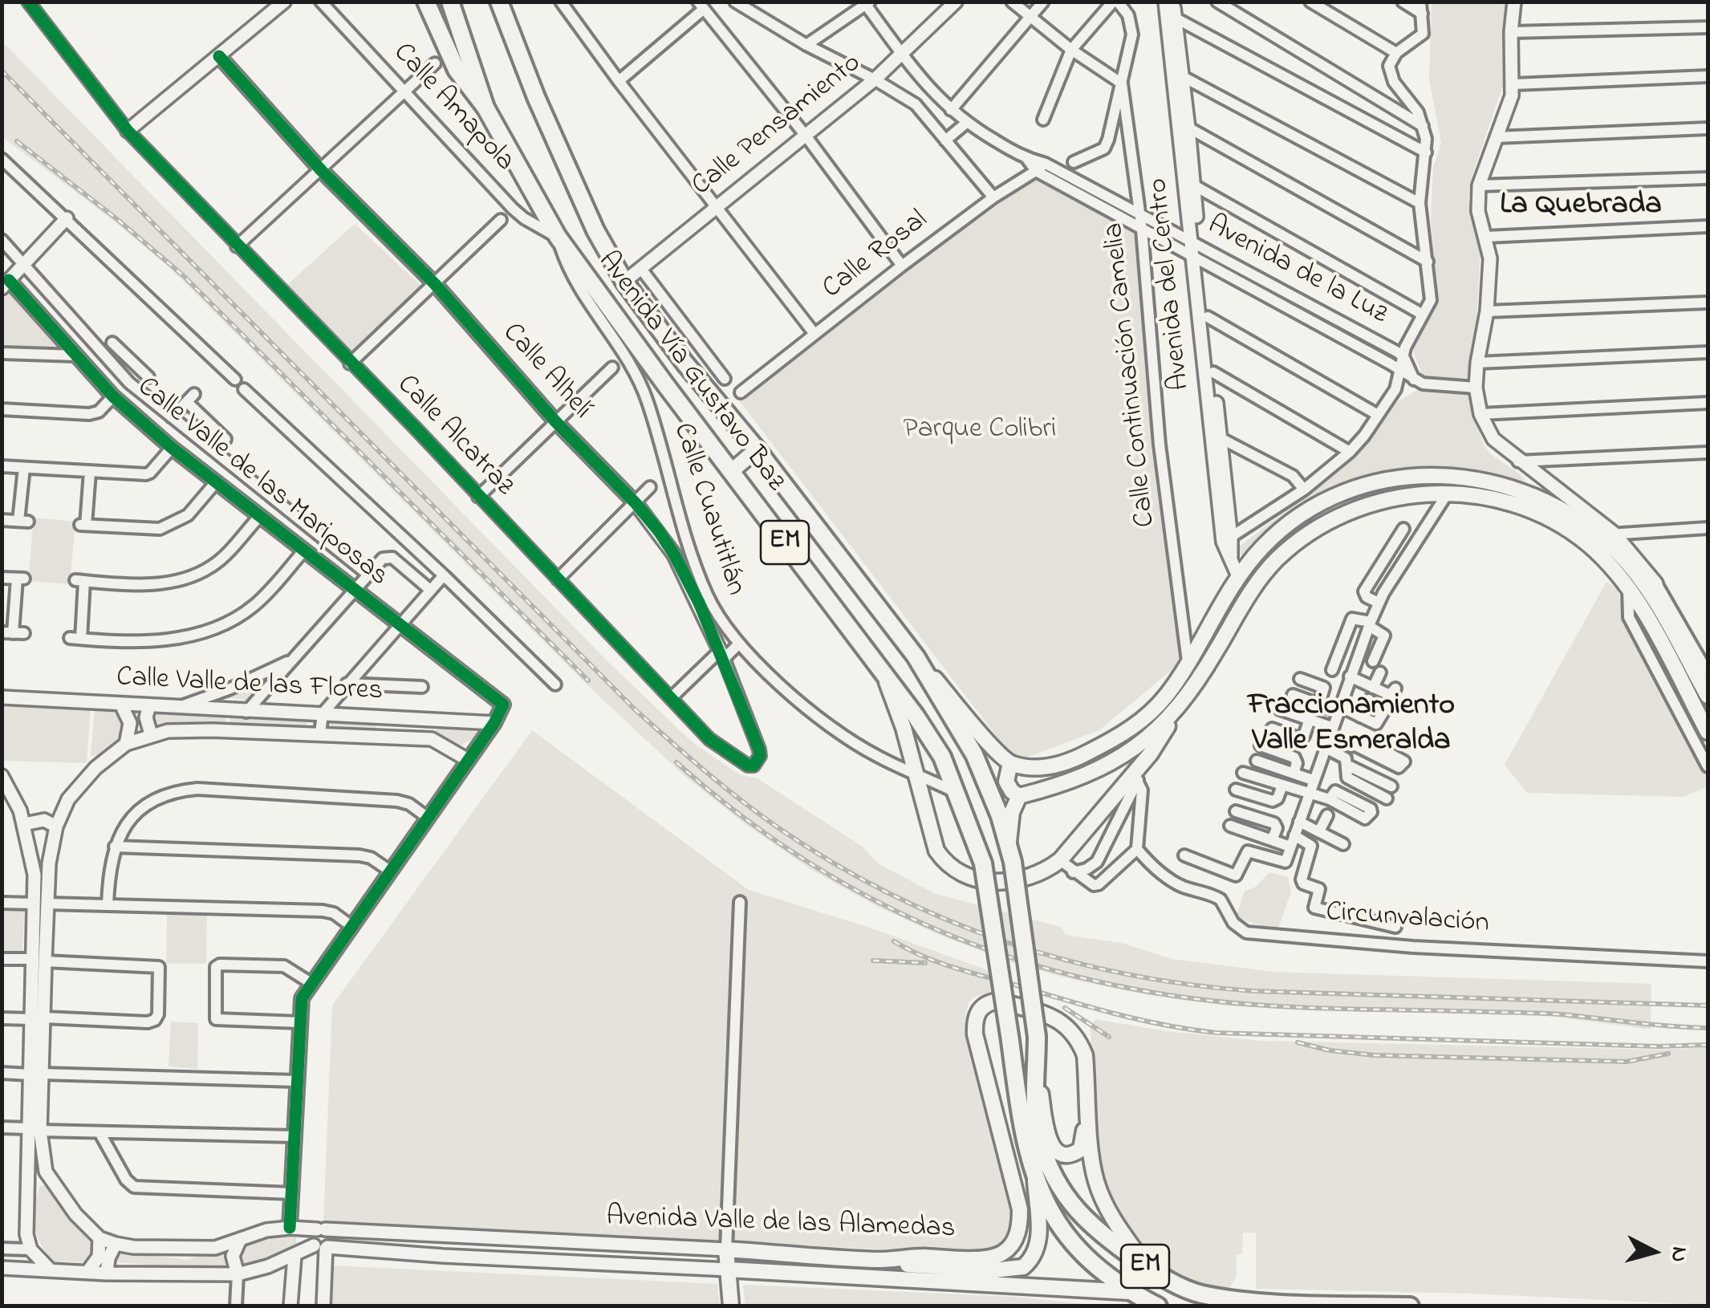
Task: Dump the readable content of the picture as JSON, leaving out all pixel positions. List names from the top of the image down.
{
  "streets": {
    "main road": ["Avenida Vía Gustavo Baz", "EM", "Avenida Valle de las Alamedas"],
    "street": [
      "Calle Amapola",
      "Calle Pensamiento",
      "Calle Rosal",
      "Avenida de la Luz",
      "Avenida del Centro",
      "Calle Alhelí",
      "Calle Continuación Camelia",
      "Calle Alcatraz",
      "Calle Valle de las Mariposas",
      "Calle Cuautitlán",
      "Calle Valle de las Flores",
      "Circunvalación"
    ]
  },
  "crossings": [
    ["Calle Amapola", "Avenida Vía Gustavo Baz"],
    ["Calle Amapola", "Calle Cuautitlán"],
    ["Calle Amapola", "EM"],
    ["Calle Pensamiento", "Avenida Vía Gustavo Baz"],
    ["Calle Pensamiento", "EM"],
    ["Calle Rosal", "Avenida de la Luz"],
    ["Avenida de la Luz", "Avenida del Centro"],
    ["Avenida de la Luz", "Calle Continuación Camelia"],
    ["Calle Alhelí", "Calle Alcatraz"],
    ["Avenida Vía Gustavo Baz", "Calle Cuautitlán"],
    ["Avenida Vía Gustavo Baz", "EM"],
    ["Calle Valle de las Mariposas", "Calle Valle de las Flores"],
    ["Calle Cuautitlán", "EM"],
    ["EM", "Avenida Valle de las Alamedas"]
  ],
  "districts": ["La Quebrada", "Fraccionamiento Valle Esmeralda"],
  "parks": ["Parque Colibri"],
  "north": "right"
}
